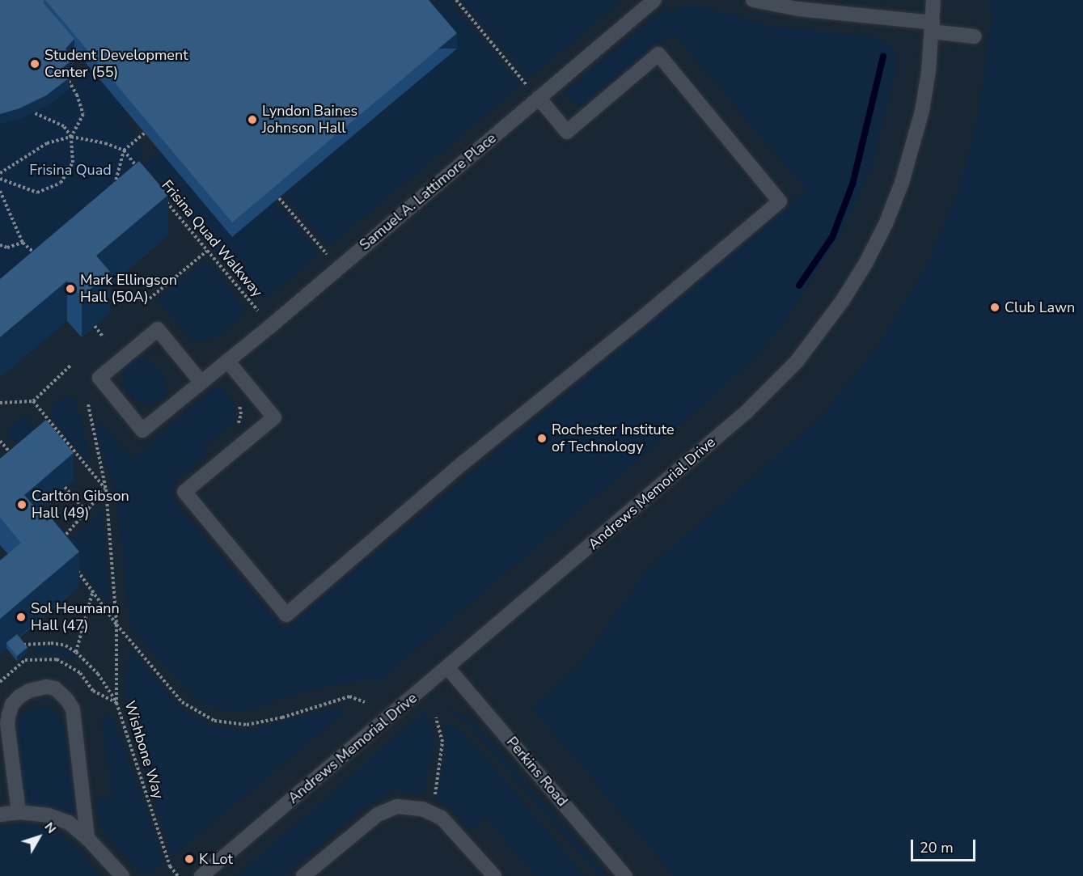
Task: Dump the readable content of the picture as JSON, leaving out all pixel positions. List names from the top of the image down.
{
  "streets": {
    "street": ["Samuel A. Lattimore Place", "Andrews Memorial Drive", "Perkins Road"],
    "path": ["Frisina Quad Walkway", "Wishbone Way"]
  },
  "crossings": [
    ["Andrews Memorial Drive", "Perkins Road"]
  ],
  "parks": ["Frisina Quad"],
  "places": [
    "Student Development Center (55)",
    "Lyndon Baines Johnson Hall",
    "Mark Ellingson Hall (50A)",
    "Club Lawn",
    "Rochester Institute of Technology",
    "Carlton Gibson Hall (49)",
    "Sol Heumann Hall (47)",
    "K Lot"
  ],
  "scale_bar": "20 m",
  "north": "top right"
}
